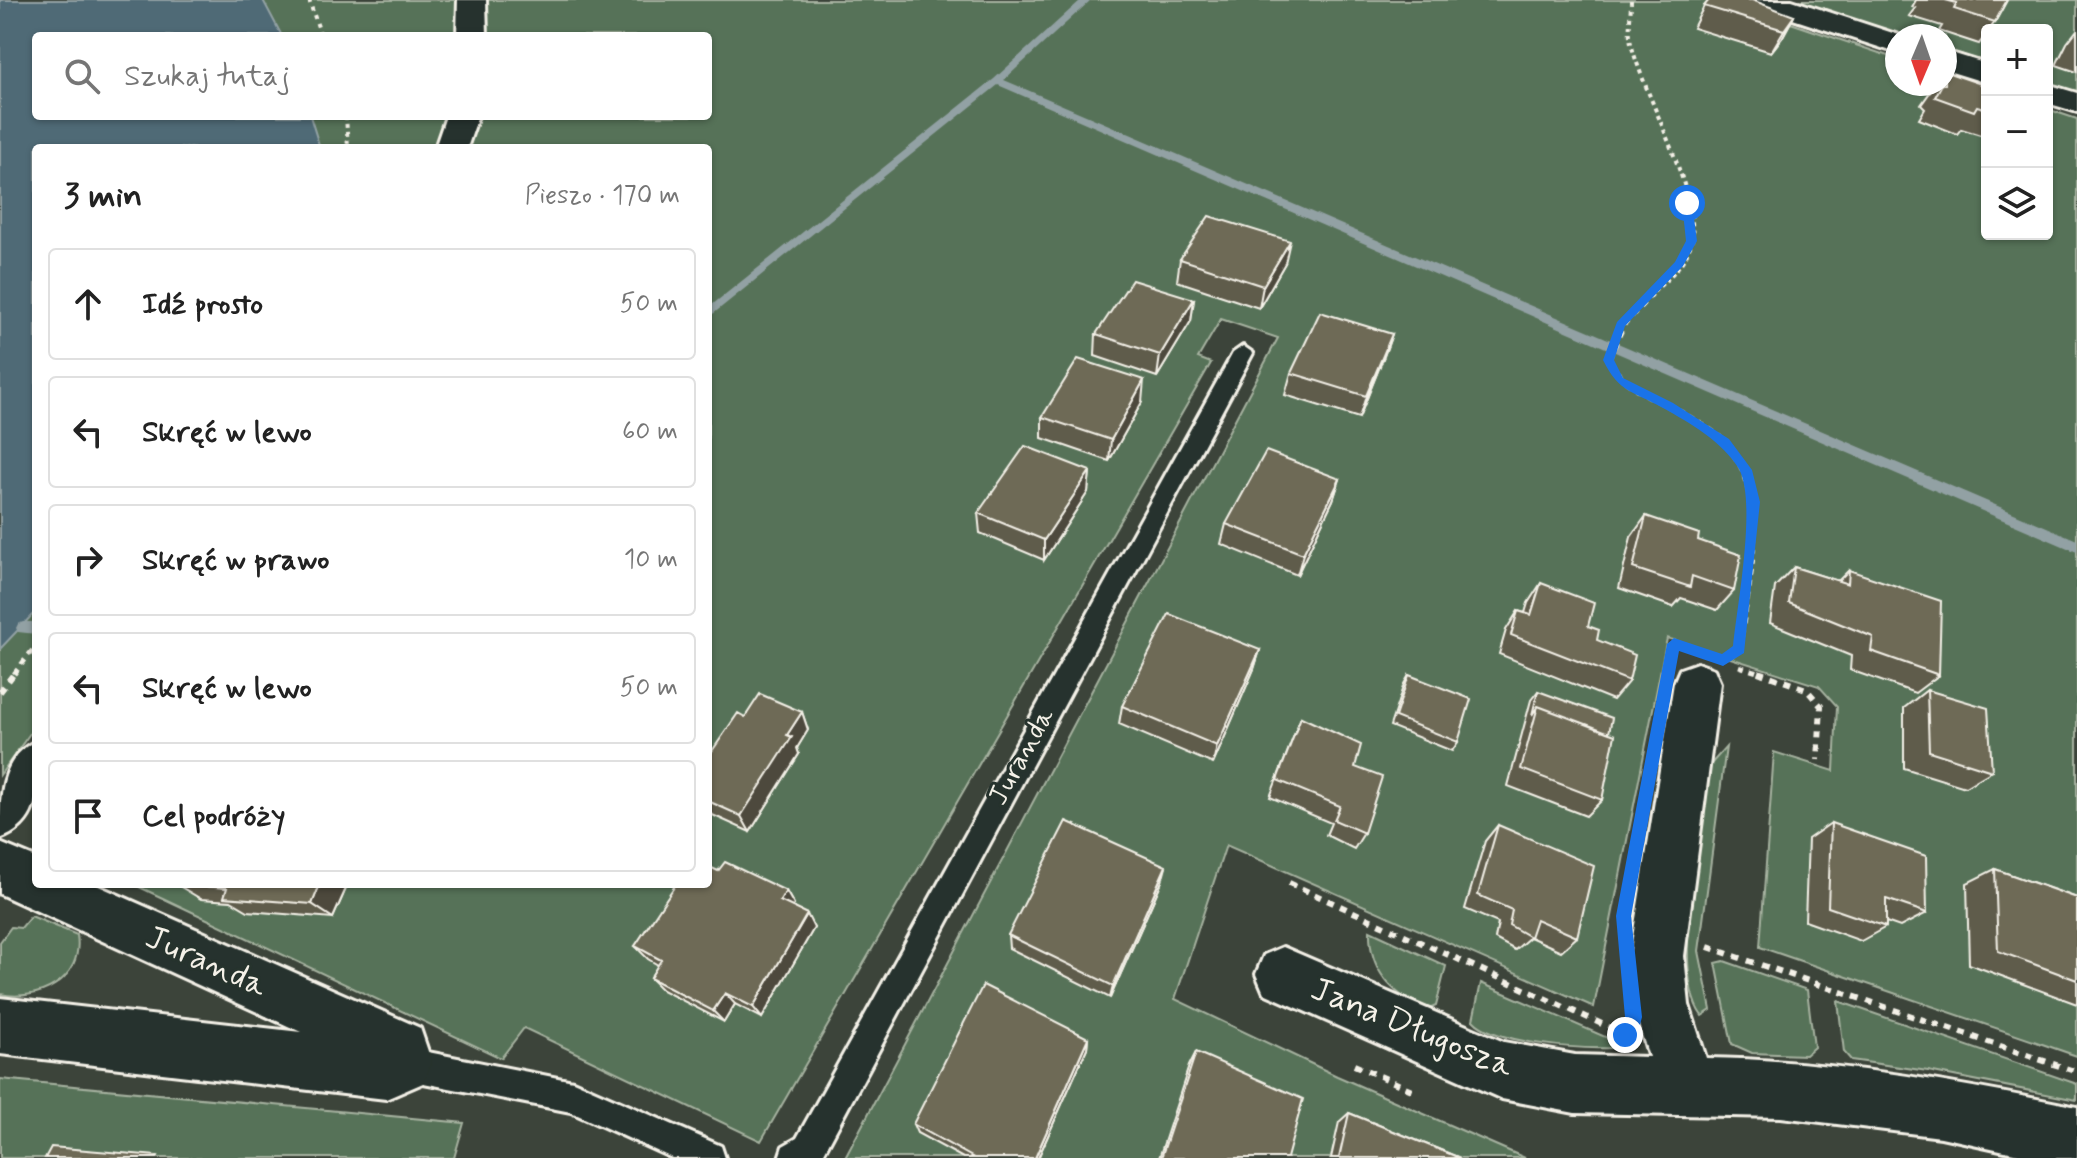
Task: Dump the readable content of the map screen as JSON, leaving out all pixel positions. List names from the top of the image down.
{
  "streets": {
    "street": ["Juranda", "Jana Długosza"]
  },
  "north": "bottom",
  "page": {
    "map_buttons": ["+", "−"],
    "search": "Szukaj tutaj",
    "heading": ["3 min", "Pieszo · 170 m"],
    "list": [
      ["Idź prosto", "50 m"],
      ["Skręć w lewo", "60 m"],
      ["Skręć w prawo", "10 m"],
      ["Skręć w lewo", "50 m"],
      "Cel podróży"
    ]
  }
}
